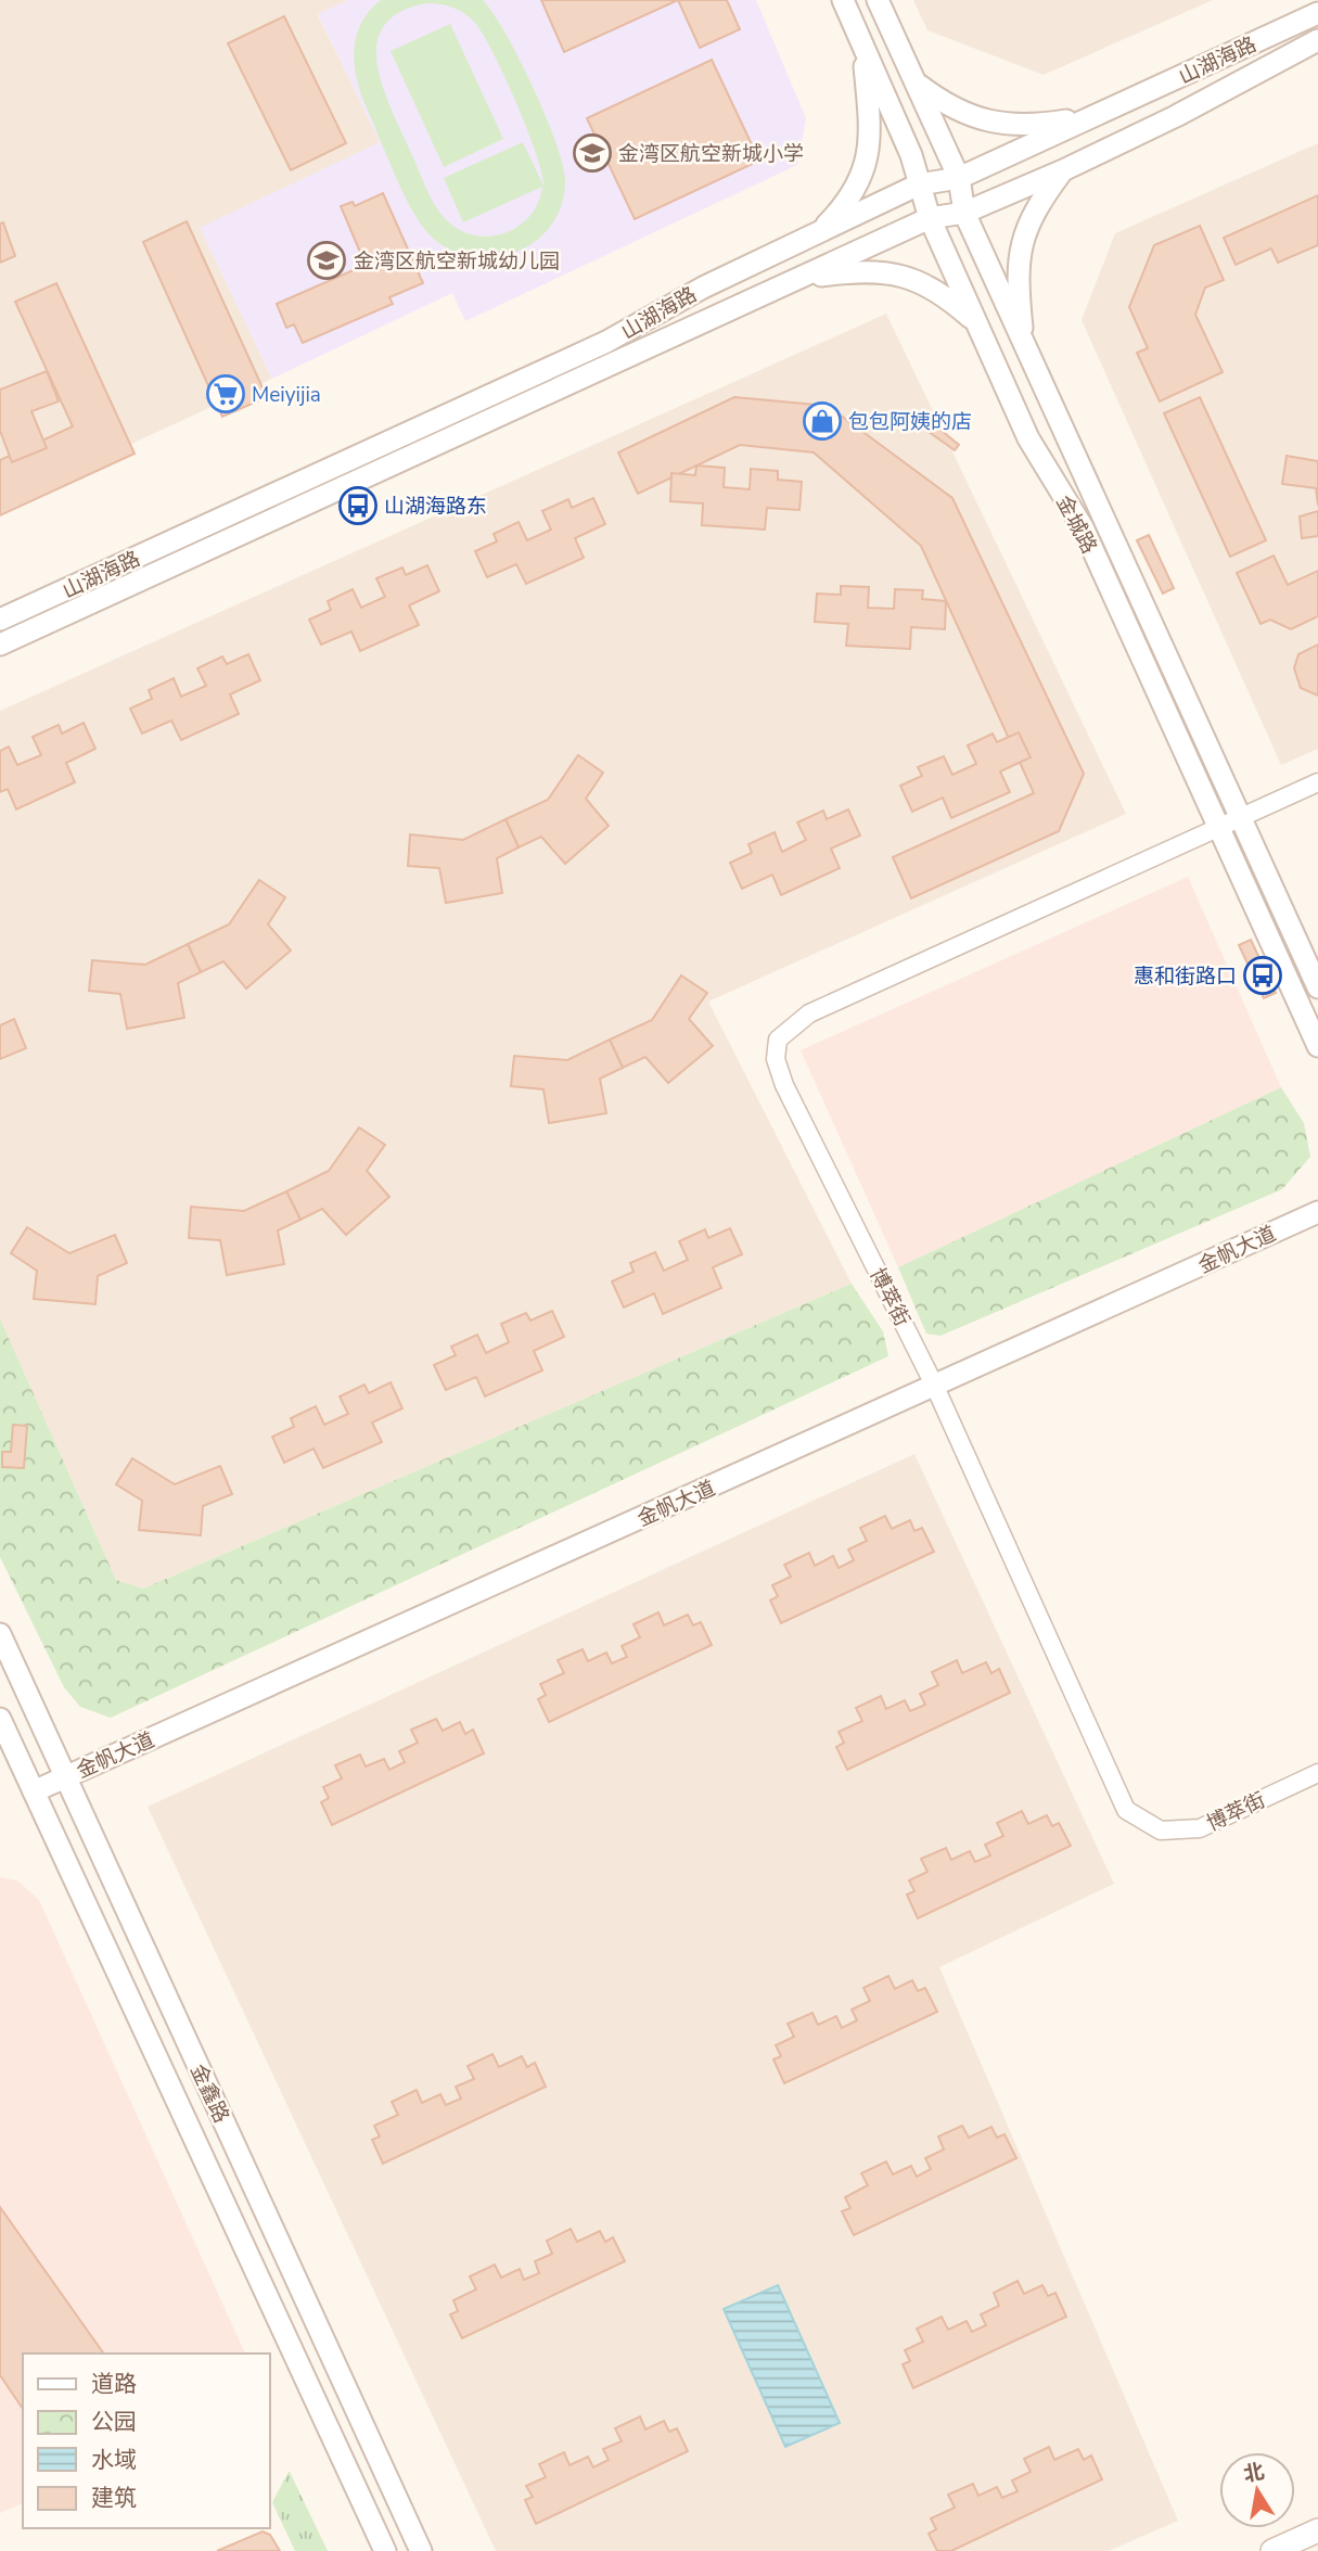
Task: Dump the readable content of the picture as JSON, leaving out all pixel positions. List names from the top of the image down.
{
  "streets": {
    "street": [
      "山湖海路",
      "金城路",
      "金帆大道",
      "博萃街",
      "金鑫路"
    ]
  },
  "crossings": [
    ["山湖海路", "金城路"],
    ["金城路", "博萃街"],
    ["金帆大道", "博萃街"],
    ["金帆大道", "金鑫路"]
  ],
  "places": {
    "school or university": ["金湾区航空新城小学", "金湾区航空新城幼儿园"],
    "supermarket": ["Meiyijia"],
    "shop": ["包包阿姨的店"],
    "bus stop": ["山湖海路东", "惠和街路口"]
  },
  "legend": [
    "道路",
    "公园",
    "水域",
    "建筑"
  ],
  "north": "top"
}
